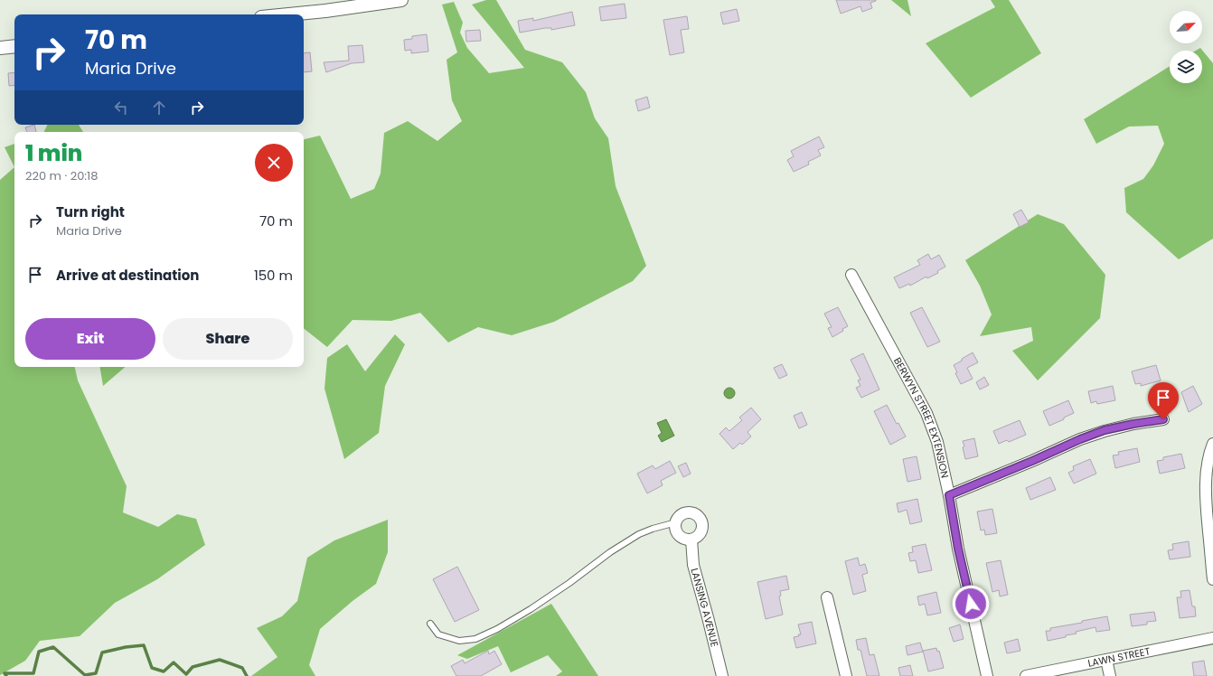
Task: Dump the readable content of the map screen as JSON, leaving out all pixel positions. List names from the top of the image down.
{
  "streets": {
    "street": ["BERWYN STREET EXTENSION", "LANSING AVENUE", "LAWN STREET"]
  },
  "north": "top right",
  "page": {
    "turn": ["70 m", "Maria Drive"],
    "heading": ["1 min", "220 m · 20:18"],
    "list": [
      {
        "name": "Turn right",
        "note": "Maria Drive",
        "value": "70 m"
      },
      {
        "name": "Arrive at destination",
        "value": "150 m"
      }
    ],
    "buttons": ["Exit", "Share"]
  }
}
